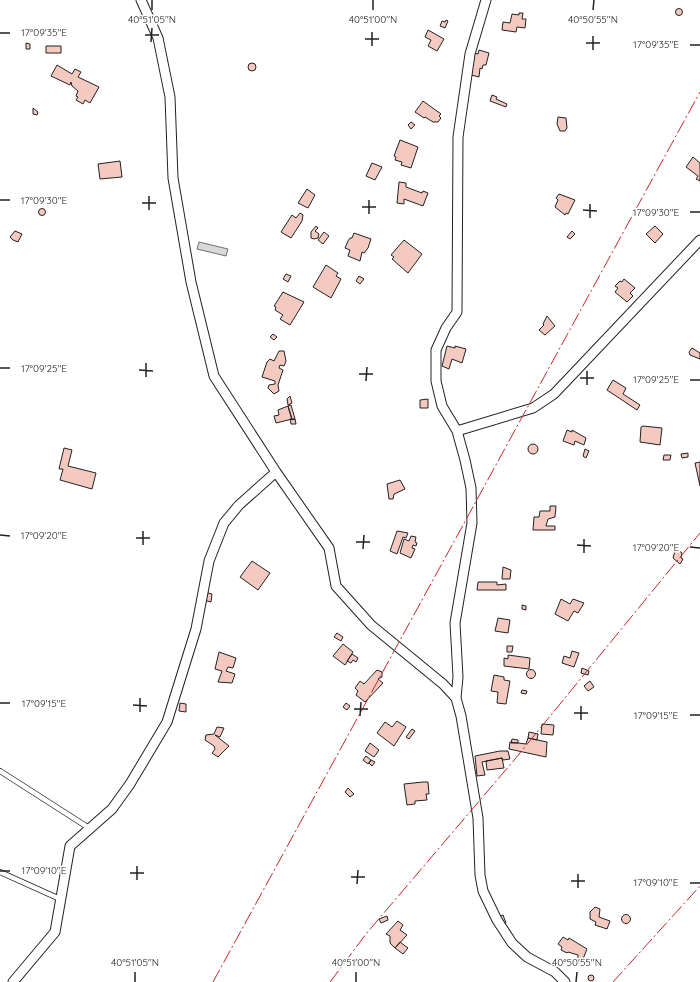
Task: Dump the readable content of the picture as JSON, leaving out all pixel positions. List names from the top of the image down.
{
  "coordinates": [
    "40°51'05\"N",
    "40°51'00\"N",
    "40°50'55\"N",
    "17°09'35\"E",
    "17°09'30\"E",
    "17°09'25\"E",
    "17°09'20\"E",
    "17°09'15\"E",
    "17°09'10\"E"
  ]
}
